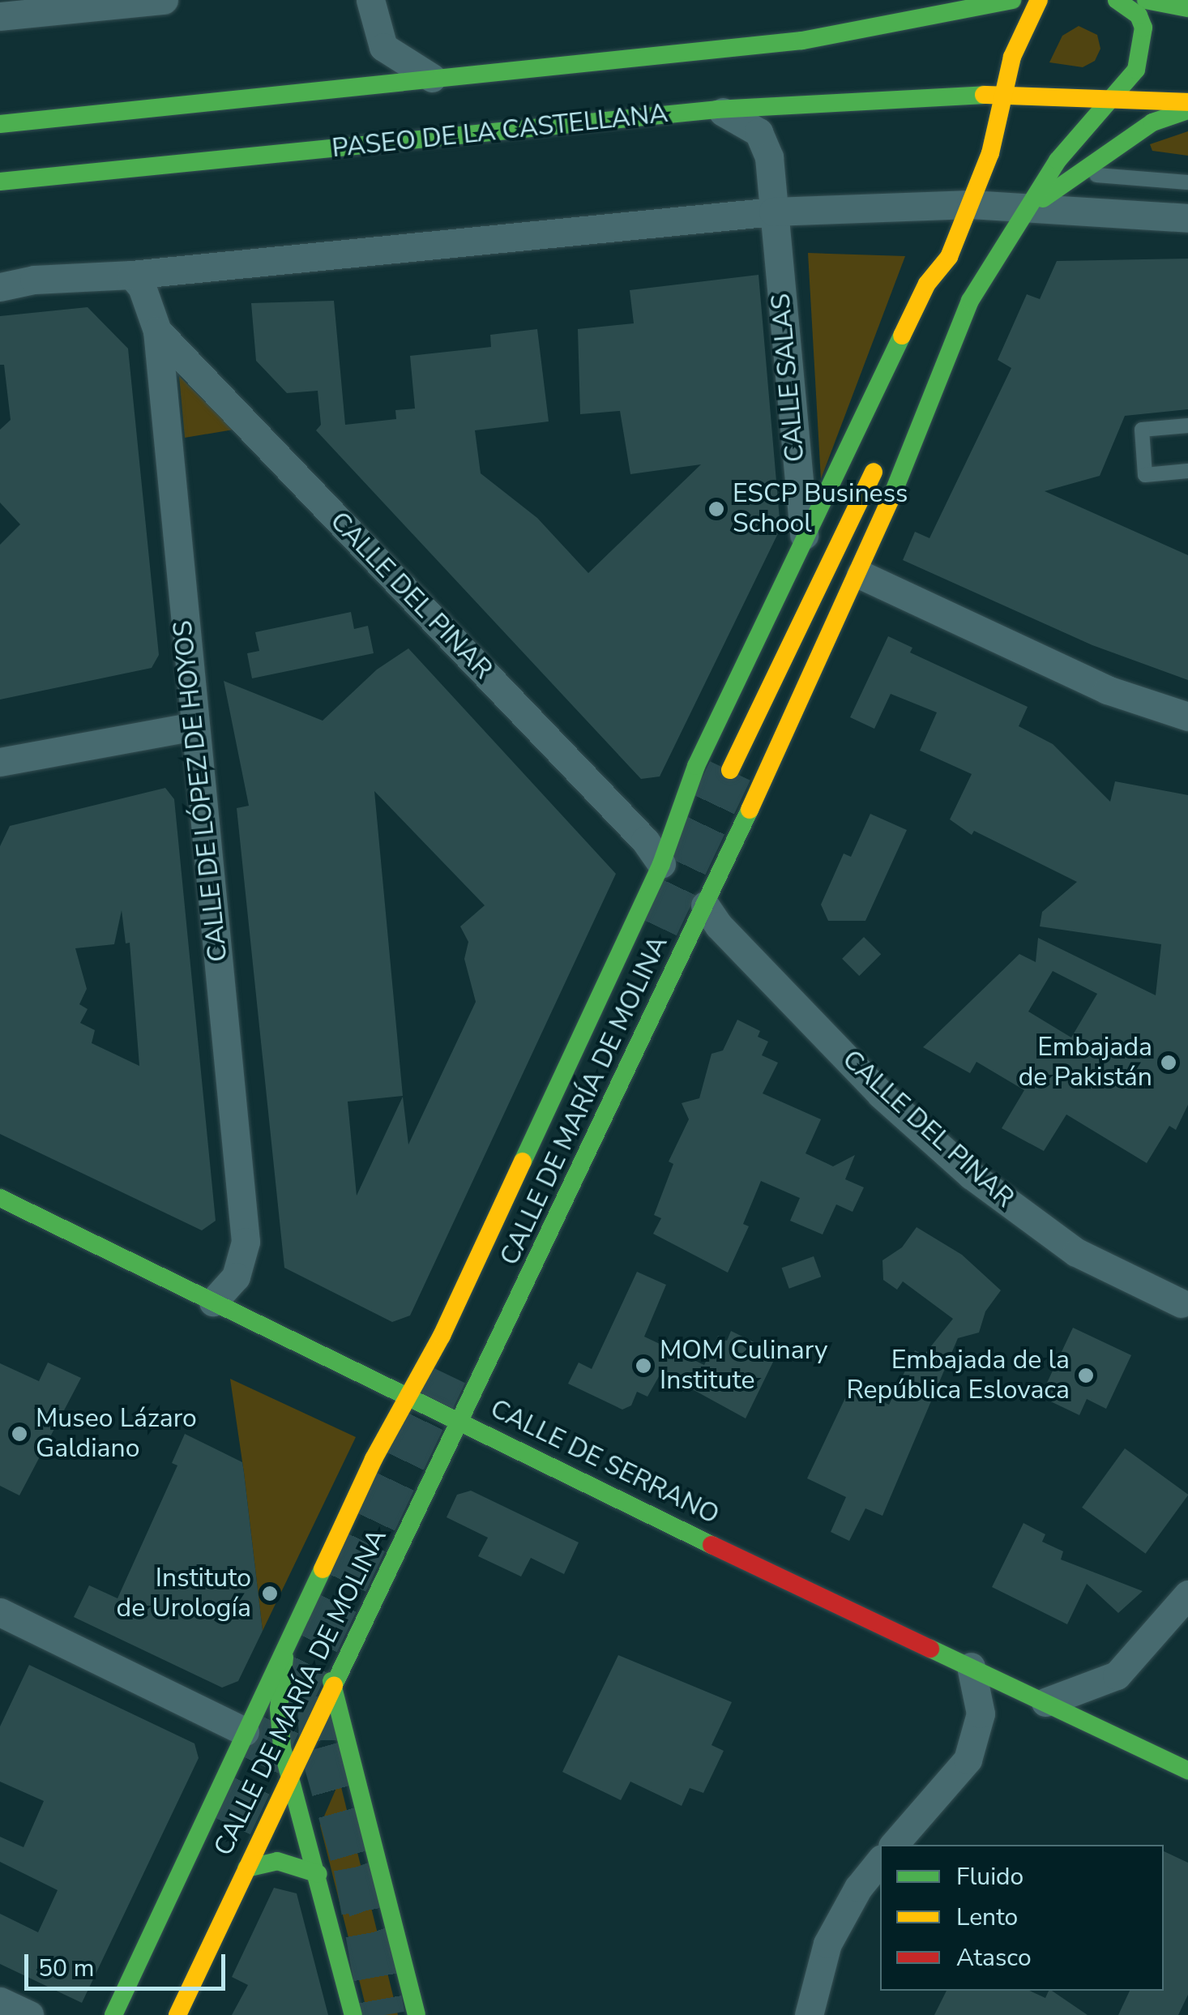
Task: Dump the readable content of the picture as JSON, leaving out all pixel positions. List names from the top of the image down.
{
  "streets": {
    "main road": ["PASEO DE LA CASTELLANA", "CALLE DE MARÍA DE MOLINA", "CALLE DE SERRANO"],
    "street": ["CALLE SALAS", "CALLE DEL PINAR", "CALLE DE LÓPEZ DE HOYOS"]
  },
  "crossings": [
    ["PASEO DE LA CASTELLANA", "CALLE SALAS"],
    ["PASEO DE LA CASTELLANA", "CALLE DE MARÍA DE MOLINA"],
    ["CALLE SALAS", "CALLE DE MARÍA DE MOLINA"],
    ["CALLE DEL PINAR", "CALLE DE LÓPEZ DE HOYOS"],
    ["CALLE DEL PINAR", "CALLE DE MARÍA DE MOLINA"],
    ["CALLE DE LÓPEZ DE HOYOS", "CALLE DE SERRANO"],
    ["CALLE DE MARÍA DE MOLINA", "CALLE DE SERRANO"]
  ],
  "places": [
    "ESCP Business School",
    "Embajada de Pakistán",
    "MOM Culinary Institute",
    "Embajada de la República Eslovaca",
    "Museo Lázaro Galdiano",
    "Instituto de Urología"
  ],
  "legend": ["Fluido", "Lento", "Atasco"],
  "scale_bar": "50 m"
}
